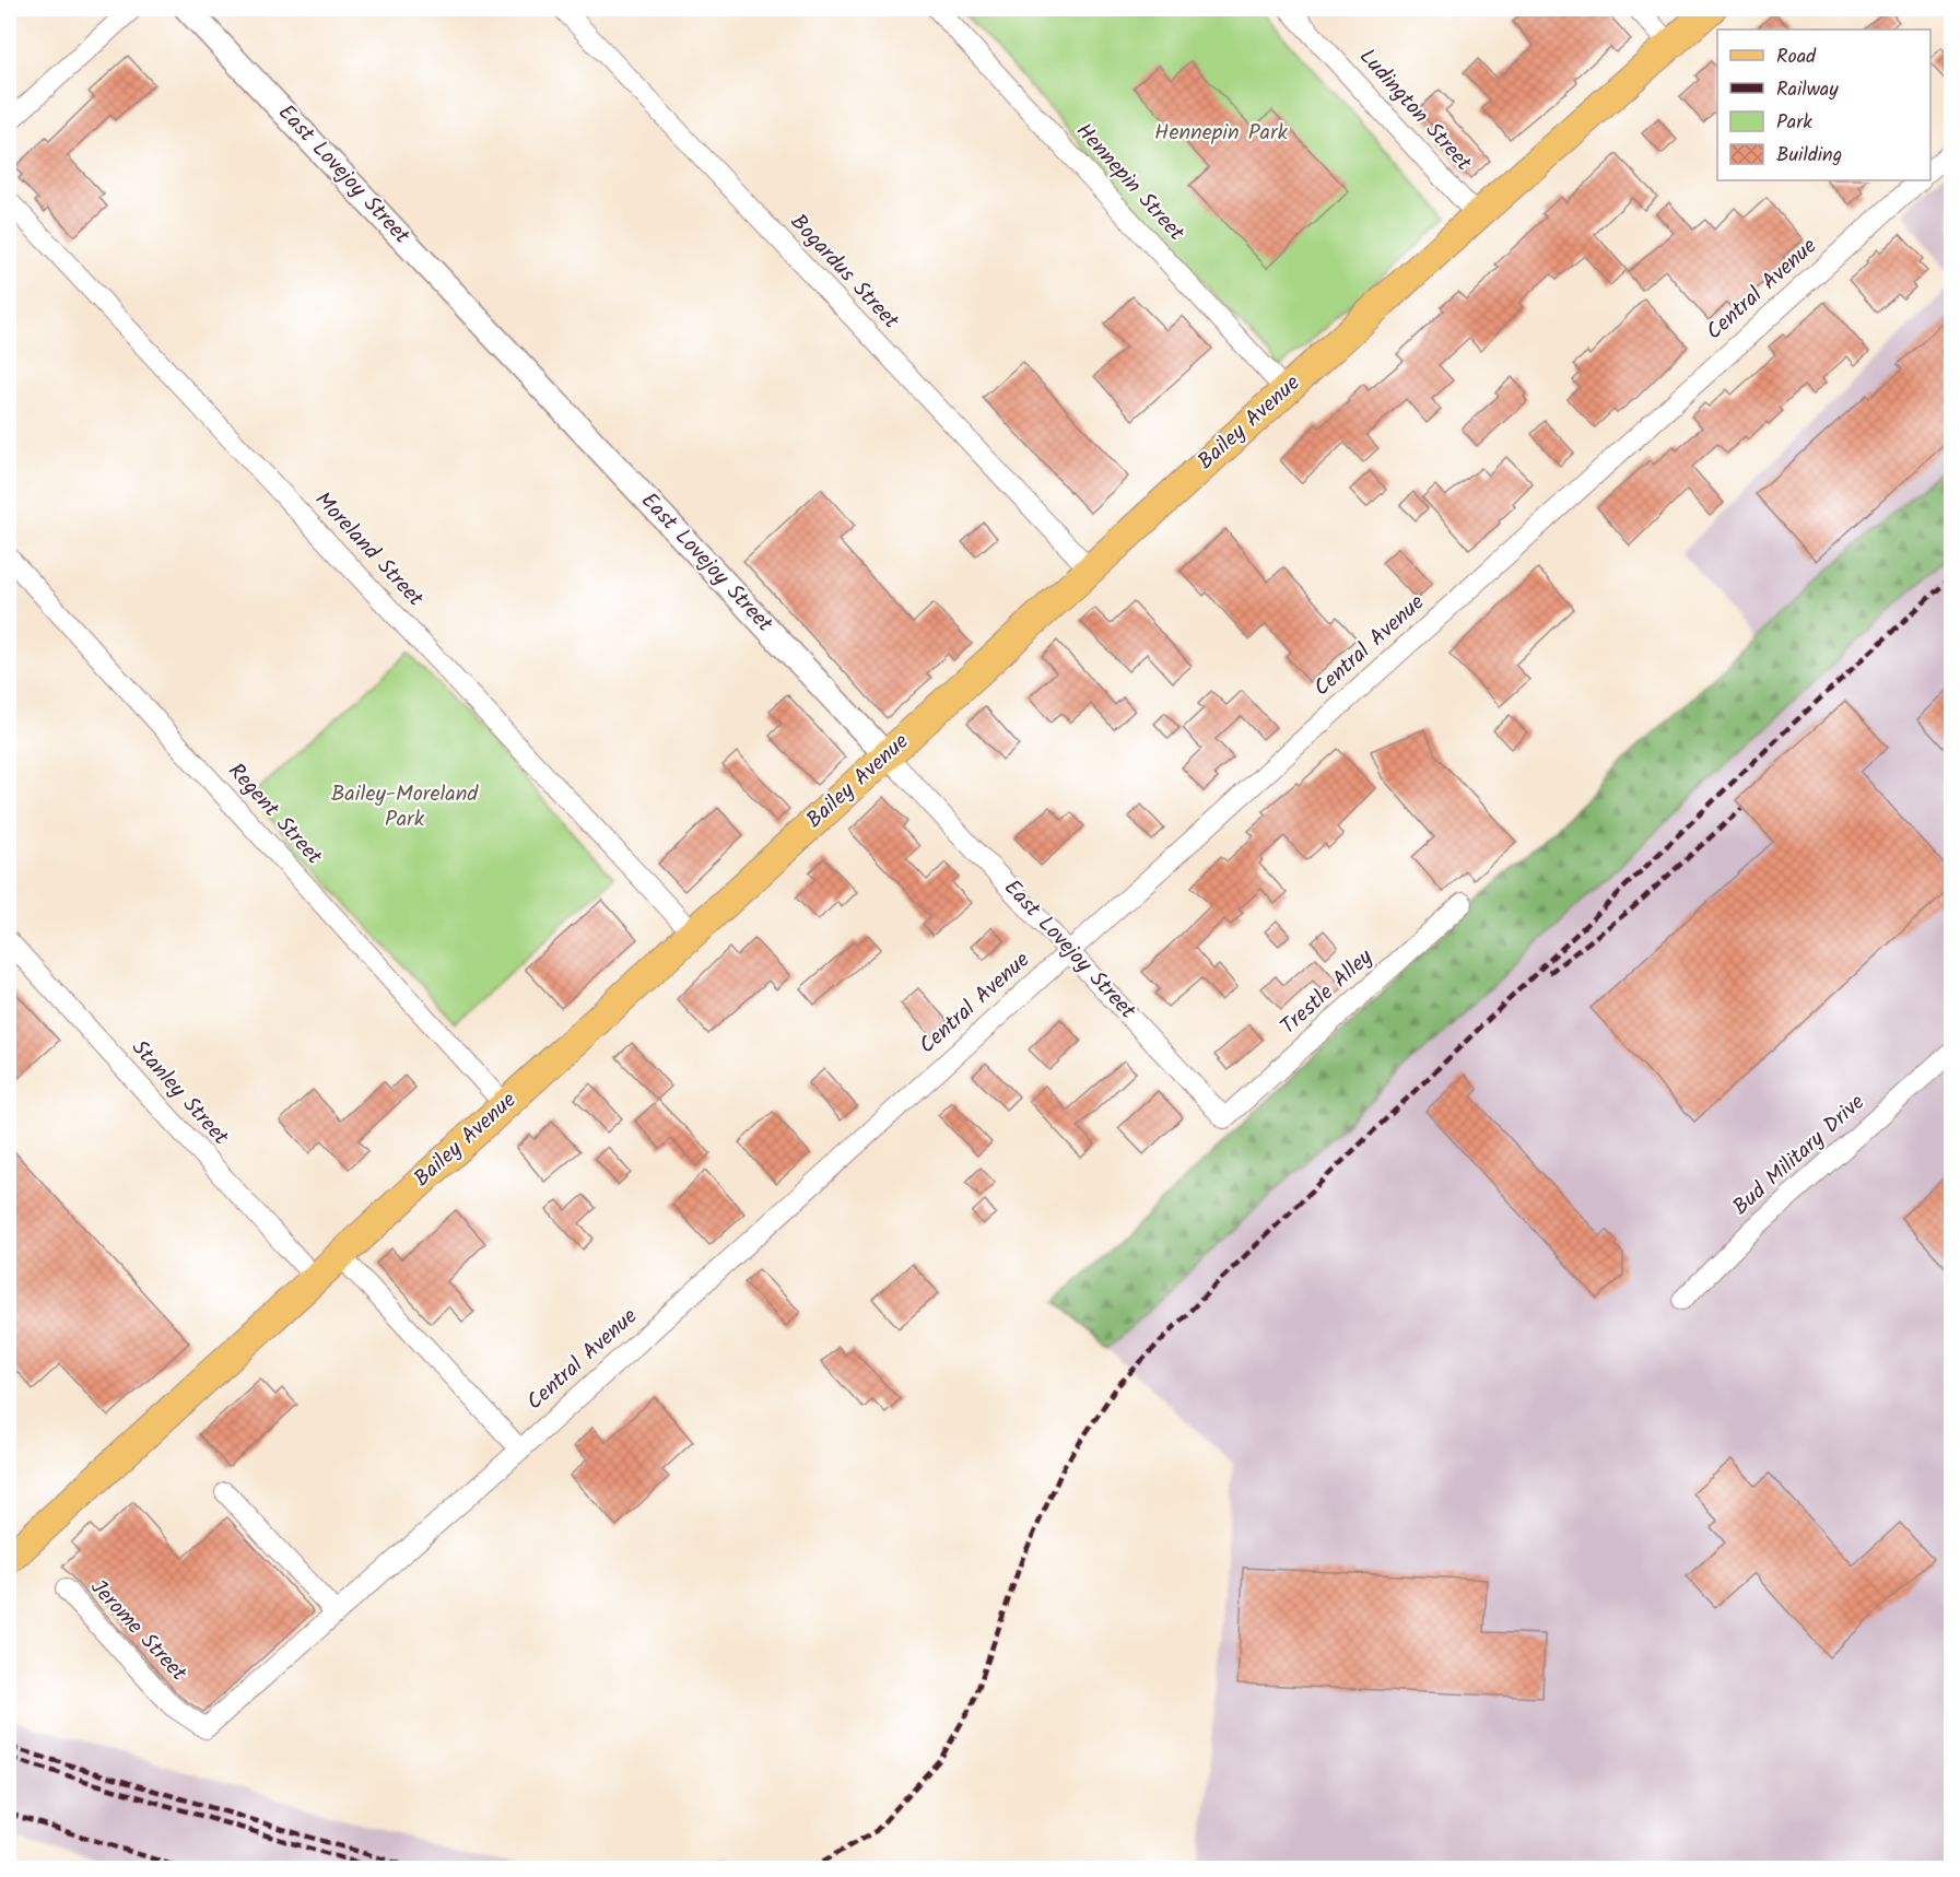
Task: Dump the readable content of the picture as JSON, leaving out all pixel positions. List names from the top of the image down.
{
  "streets": {
    "main road": ["Bailey Avenue"],
    "street": [
      "Ludington Street",
      "East Lovejoy Street",
      "Hennepin Street",
      "Bogardus Street",
      "Central Avenue",
      "Moreland Street",
      "Regent Street",
      "Trestle Alley",
      "Stanley Street",
      "Bud Military Drive",
      "Jerome Street"
    ]
  },
  "crossings": [
    ["Ludington Street", "Bailey Avenue"],
    ["East Lovejoy Street", "Central Avenue"],
    ["East Lovejoy Street", "Bailey Avenue"],
    ["East Lovejoy Street", "Trestle Alley"],
    ["Hennepin Street", "Bailey Avenue"],
    ["Bogardus Street", "Bailey Avenue"],
    ["Central Avenue", "Jerome Street"],
    ["Bailey Avenue", "Moreland Street"],
    ["Bailey Avenue", "Regent Street"],
    ["Bailey Avenue", "Stanley Street"]
  ],
  "parks": ["Hennepin Park", "Bailey-Moreland Park"],
  "legend": [
    "Road",
    "Railway",
    "Park",
    "Building"
  ]
}
